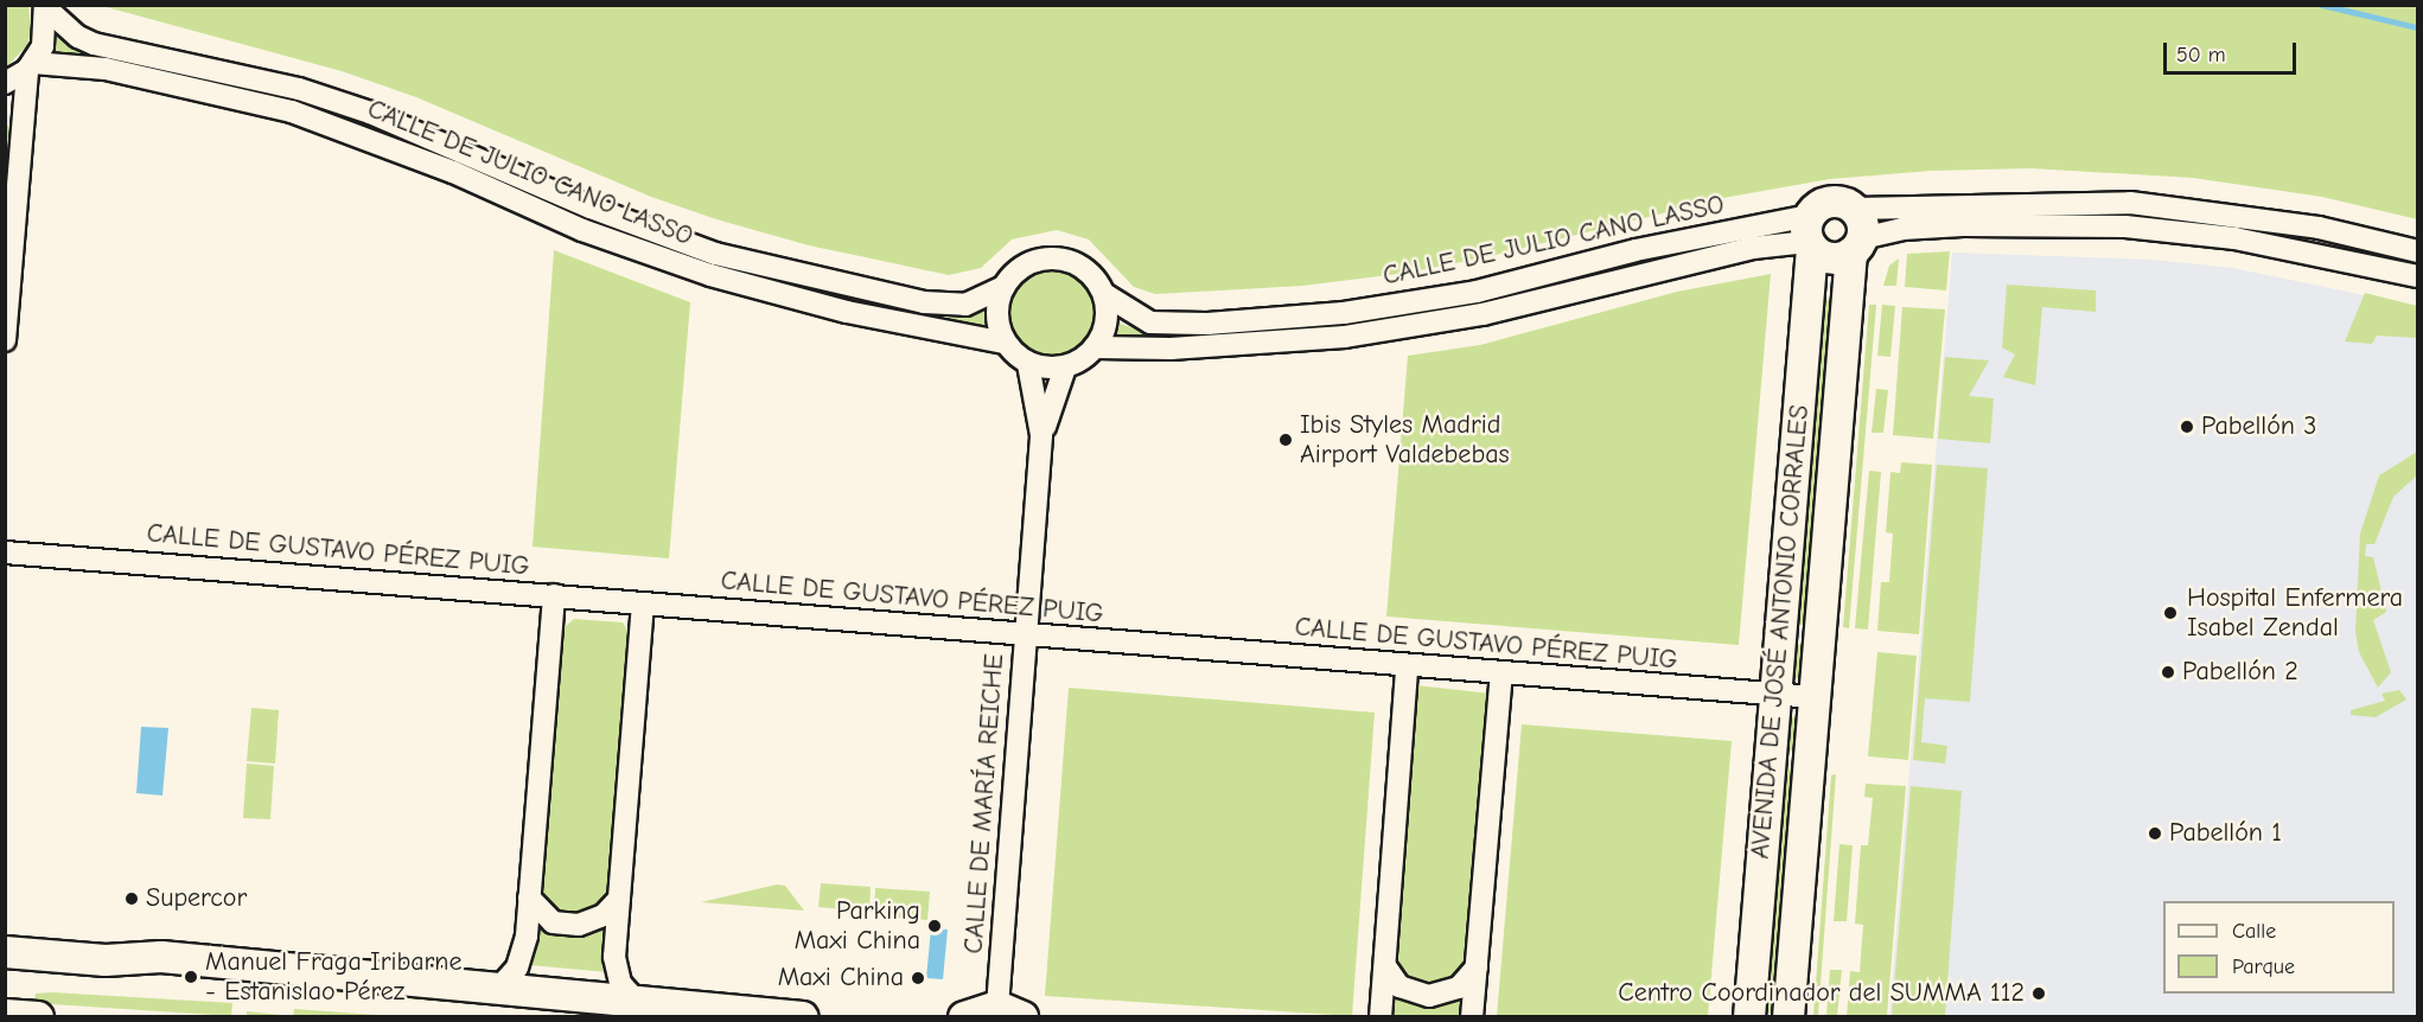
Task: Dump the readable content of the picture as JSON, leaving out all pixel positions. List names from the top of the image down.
{
  "streets": {
    "street": [
      "CALLE DE JULIO CANO LASSO",
      "CALLE DE GUSTAVO PÉREZ PUIG",
      "AVENIDA DE JOSÉ ANTONIO CORRALES",
      "CALLE DE MARÍA REICHE"
    ]
  },
  "crossings": [
    ["CALLE DE JULIO CANO LASSO", "AVENIDA DE JOSÉ ANTONIO CORRALES"],
    ["CALLE DE JULIO CANO LASSO", "CALLE DE MARÍA REICHE"],
    ["CALLE DE GUSTAVO PÉREZ PUIG", "AVENIDA DE JOSÉ ANTONIO CORRALES"],
    ["CALLE DE GUSTAVO PÉREZ PUIG", "CALLE DE MARÍA REICHE"]
  ],
  "places": [
    "Pabellón 3",
    "Ibis Styles Madrid Airport Valdebebas",
    "Hospital Enfermera Isabel Zendal",
    "Pabellón 2",
    "Pabellón 1",
    "Supercor",
    "Parking Maxi China",
    "Manuel Fraga Iribarne - Estanislao Pérez",
    "Maxi China",
    "Centro Coordinador del SUMMA 112"
  ],
  "legend": ["Calle", "Parque"],
  "scale_bar": "50 m"
}
